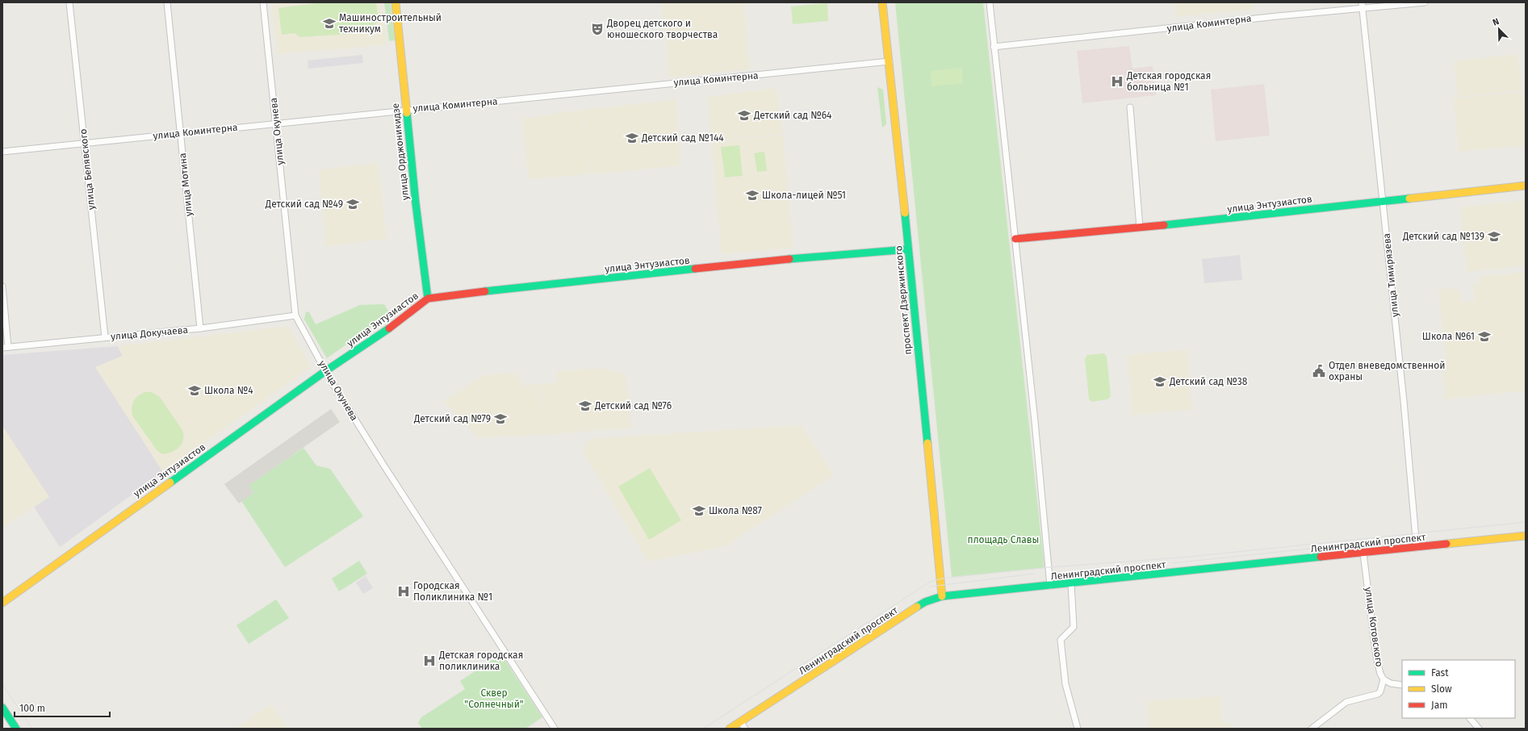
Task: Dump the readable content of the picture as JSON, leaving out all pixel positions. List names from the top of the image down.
{
  "streets": {
    "street": [
      "улица Коминтерна",
      "улица Окунева",
      "улица Орджоникидзе",
      "улица Белявского",
      "улица Мотина",
      "улица Энтузиастов",
      "улица Тимирязева",
      "проспект Дзержинского",
      "улица Докучаева",
      "Ленинградский проспект",
      "улица Котовского"
    ]
  },
  "crossings": [
    ["улица Коминтерна", "улица Окунева"],
    ["улица Коминтерна", "улица Орджоникидзе"],
    ["улица Коминтерна", "улица Белявского"],
    ["улица Коминтерна", "улица Мотина"],
    ["улица Коминтерна", "улица Тимирязева"],
    ["улица Коминтерна", "проспект Дзержинского"],
    ["улица Окунева", "улица Энтузиастов"],
    ["улица Окунева", "улица Докучаева"],
    ["улица Орджоникидзе", "улица Энтузиастов"],
    ["улица Белявского", "улица Докучаева"],
    ["улица Мотина", "улица Докучаева"],
    ["улица Энтузиастов", "улица Тимирязева"],
    ["улица Энтузиастов", "проспект Дзержинского"],
    ["улица Тимирязева", "Ленинградский проспект"],
    ["проспект Дзержинского", "Ленинградский проспект"],
    ["Ленинградский проспект", "улица Котовского"]
  ],
  "parks": ["площадь Славы", "Сквер \"Солнечный\""],
  "places": {
    "school or university": [
      "Машиностроительный техникум",
      "Детский сад №64",
      "Детский сад №144",
      "Школа-лицей №51",
      "Детский сад №49",
      "Детский сад №139",
      "Школа №61",
      "Детский сад №38",
      "Школа №4",
      "Детский сад №76",
      "Детский сад №79",
      "Школа №87"
    ],
    "theatre": ["Дворец детского и юношеского творчества"],
    "hospital": ["Детская городская больница №1", "Городская Поликлиника №1", "Детская городская поликлиника"],
    "public building": ["Отдел вневедомственной охраны"]
  },
  "legend": ["Fast", "Slow", "Jam"],
  "scale_bar": "100 m",
  "north": "top left"
}
